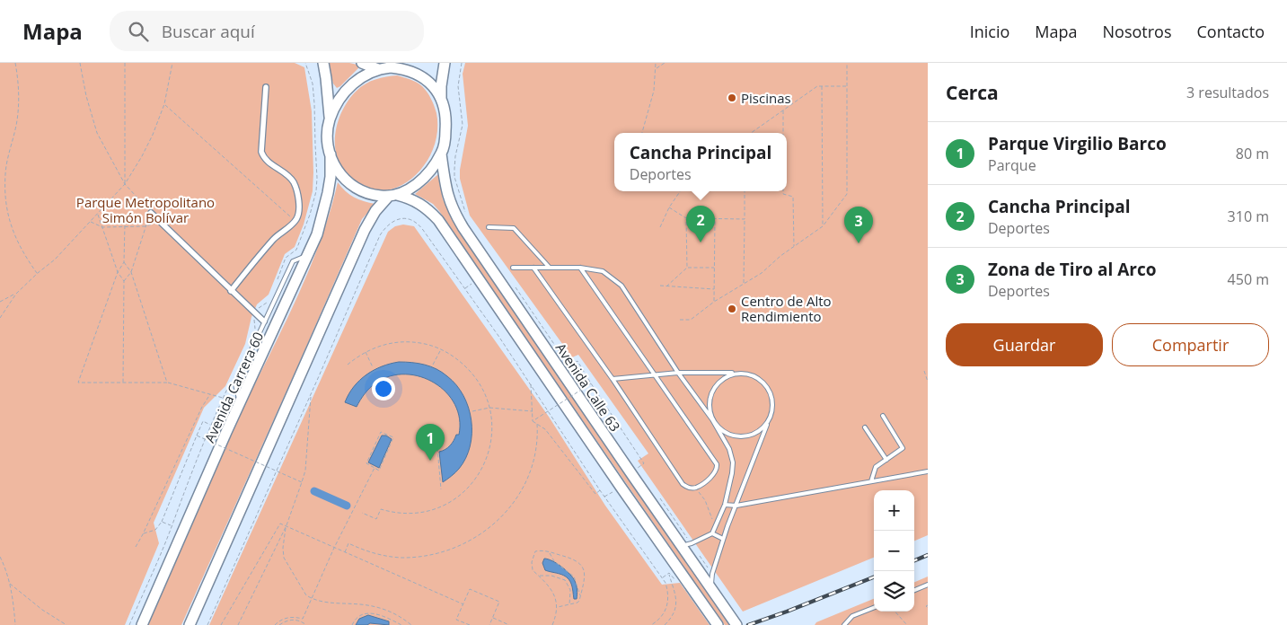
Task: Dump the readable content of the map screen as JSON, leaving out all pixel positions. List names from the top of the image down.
{
  "streets": {
    "main road": ["Avenida Carrera 60", "Avenida Calle 63"]
  },
  "crossings": [
    ["Avenida Carrera 60", "Avenida Calle 63"]
  ],
  "parks": ["Parque Metropolitano Simón Bolívar"],
  "places": ["Piscinas", "Centro de Alto Rendimiento"],
  "page": {
    "header": "Mapa",
    "search": "Buscar aquí",
    "nav": [
      "Inicio",
      "Mapa",
      "Nosotros",
      "Contacto"
    ],
    "heading": ["Cerca", "3 resultados"],
    "list": [
      {
        "mark": "1",
        "name": "Parque Virgilio Barco",
        "note": "Parque",
        "value": "80 m"
      },
      {
        "mark": "2",
        "name": "Cancha Principal",
        "note": "Deportes",
        "value": "310 m"
      },
      {
        "mark": "3",
        "name": "Zona de Tiro al Arco",
        "note": "Deportes",
        "value": "450 m"
      }
    ],
    "popup": ["Cancha Principal", "Deportes"],
    "pins": ["2", "3", "1"],
    "buttons": ["Guardar", "Compartir"],
    "map_buttons": ["+", "−"]
  }
}
